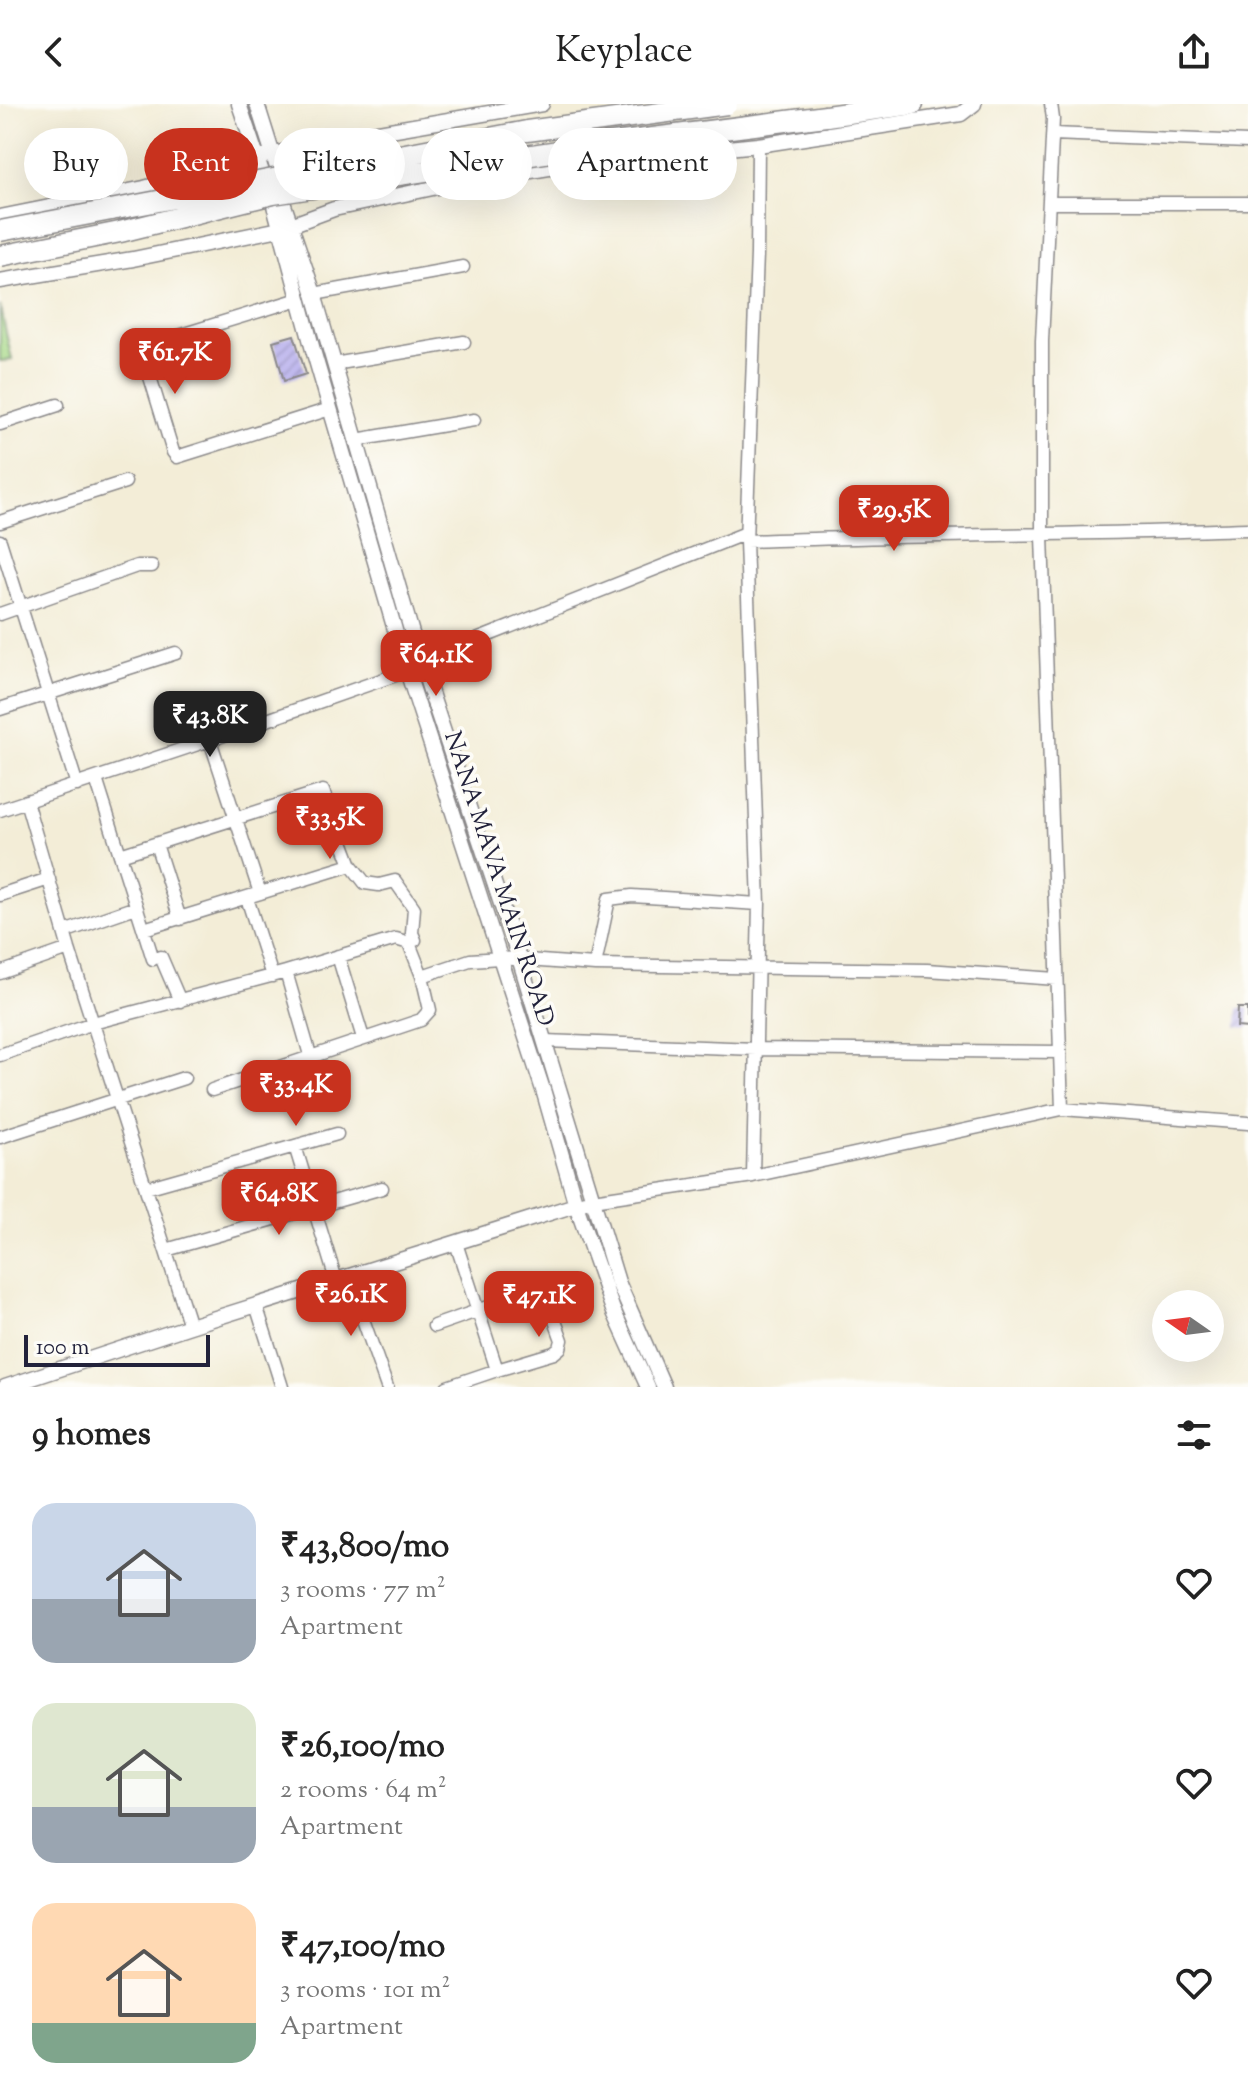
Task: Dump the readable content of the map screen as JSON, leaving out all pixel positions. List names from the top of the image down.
{
  "streets": {
    "street": ["NANA MAVA MAIN ROAD"]
  },
  "scale_bar": "100 m",
  "north": "left",
  "page": {
    "header": "Keyplace",
    "chip": [
      "Buy",
      "Rent",
      "Filters",
      "New",
      "Apartment"
    ],
    "price": [
      "₹61.7K",
      "₹29.5K",
      "₹64.1K",
      "₹43.8K",
      "₹33.5K",
      "₹33.4K",
      "₹64.8K",
      "₹26.1K",
      "₹47.1K"
    ],
    "scale": "100 m",
    "heading": "9 homes",
    "list": [
      {
        "name": "₹43,800/mo",
        "note": "3 rooms · 77 m² · Apartment"
      },
      {
        "name": "₹26,100/mo",
        "note": "2 rooms · 64 m² · Apartment"
      },
      {
        "name": "₹47,100/mo",
        "note": "3 rooms · 101 m² · Apartment"
      }
    ]
  }
}
